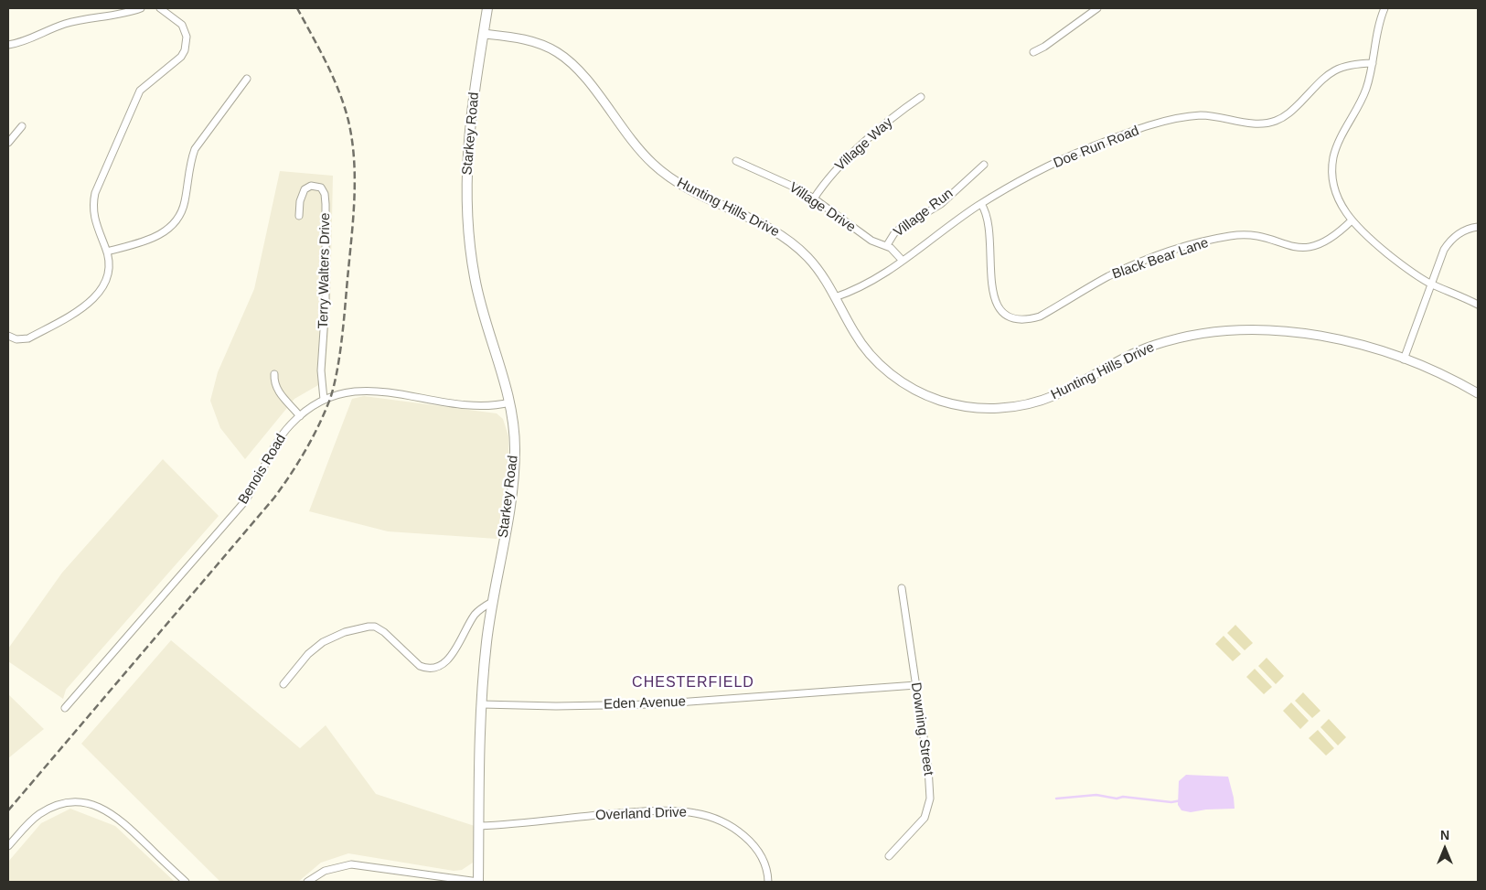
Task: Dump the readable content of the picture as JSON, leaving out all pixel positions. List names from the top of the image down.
{
  "streets": {
    "main road": ["Starkey Road"],
    "street": [
      "Village Way",
      "Doe Run Road",
      "Hunting Hills Drive",
      "Village Drive",
      "Village Run",
      "Black Bear Lane",
      "Terry Walters Drive",
      "Benois Road",
      "Eden Avenue",
      "Downing Street",
      "Overland Drive"
    ]
  },
  "crossings": [
    ["Starkey Road", "Hunting Hills Drive"],
    ["Starkey Road", "Benois Road"],
    ["Starkey Road", "Eden Avenue"],
    ["Starkey Road", "Overland Drive"],
    ["Village Way", "Village Drive"],
    ["Doe Run Road", "Hunting Hills Drive"],
    ["Doe Run Road", "Village Drive"],
    ["Doe Run Road", "Black Bear Lane"],
    ["Village Drive", "Village Run"],
    ["Terry Walters Drive", "Benois Road"],
    ["Eden Avenue", "Downing Street"]
  ],
  "districts": ["CHESTERFIELD"],
  "north": "top"
}
